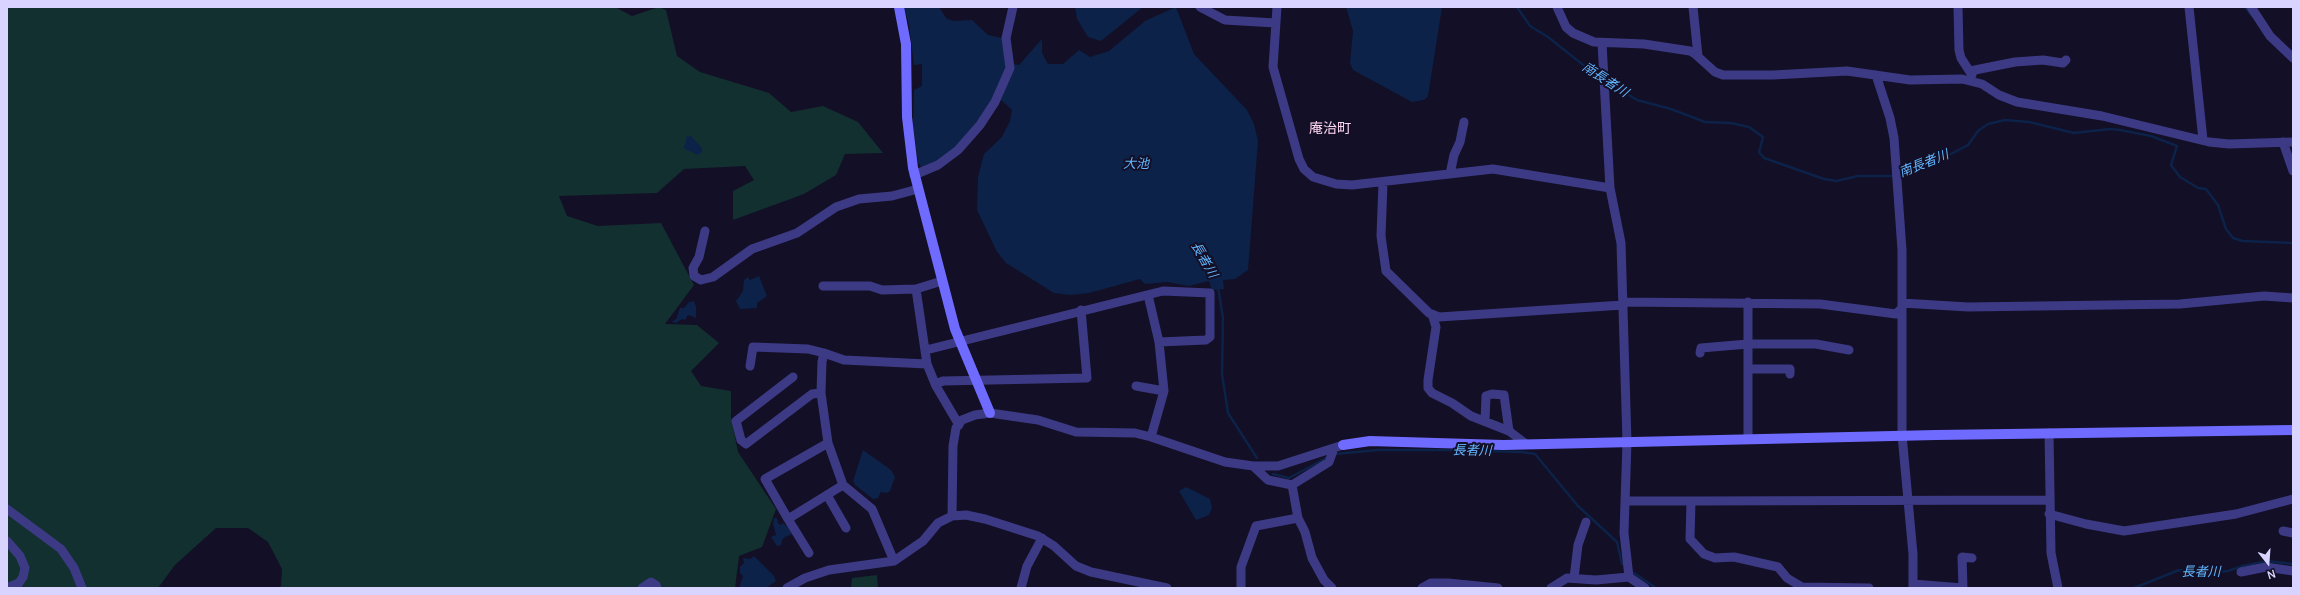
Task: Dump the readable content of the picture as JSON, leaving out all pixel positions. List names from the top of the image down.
{
  "districts": ["庵治町"],
  "water": ["南長者川", "大池", "長者川"],
  "north": "bottom"
}
